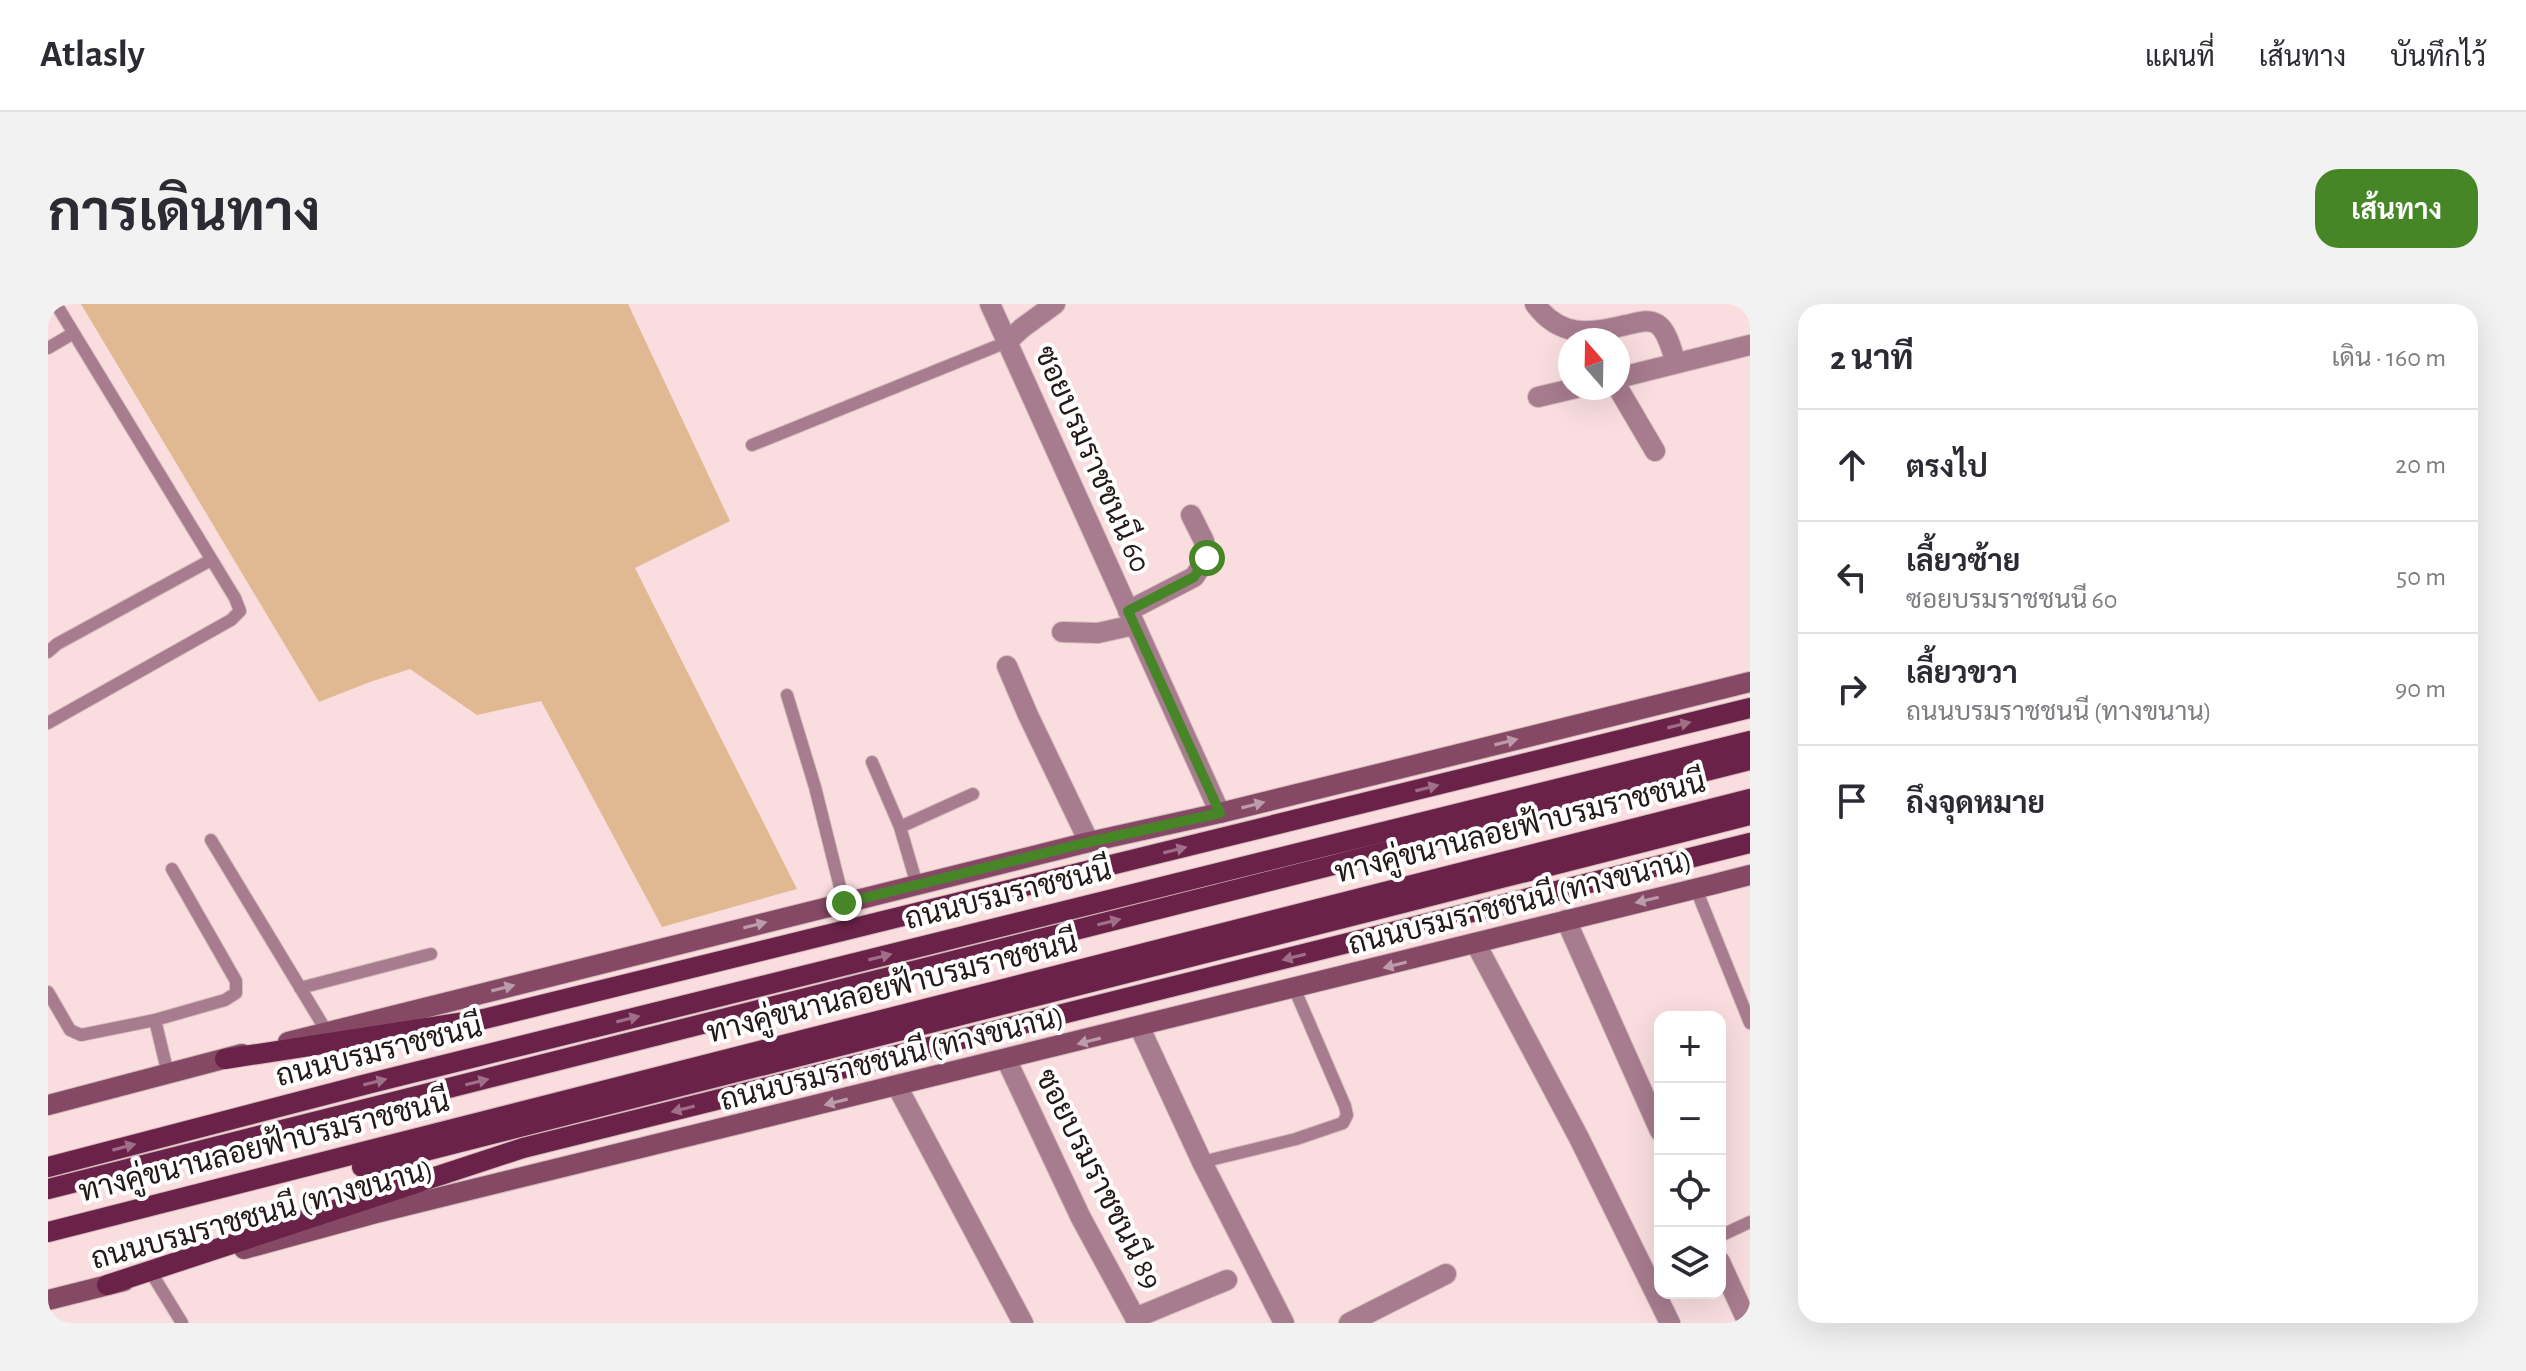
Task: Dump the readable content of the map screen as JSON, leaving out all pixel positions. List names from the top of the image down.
{
  "streets": {
    "main road": ["ทางคู่ขนานลอยฟ้าบรมราชชนนี", "ถนนบรมราชชนนี", "ถนนบรมราชชนนี (ทางขนาน)"],
    "street": ["ซอยบรมราชชนนี 60", "ซอยบรมราชชนนี 89"]
  },
  "crossings": [
    ["ถนนบรมราชชนนี (ทางขนาน)", "ซอยบรมราชชนนี 89"]
  ],
  "north": "top",
  "page": {
    "header": "Atlasly",
    "nav": ["แผนที่", "เส้นทาง", "บันทึกไว้"],
    "buttons": "เส้นทาง",
    "title": "การเดินทาง",
    "heading": ["2 นาที", "เดิน · 160 m"],
    "list": [
      ["ตรงไป", "20 m"],
      ["เลี้ยวซ้าย", "ซอยบรมราชชนนี 60", "50 m"],
      ["เลี้ยวขวา", "ถนนบรมราชชนนี (ทางขนาน)", "90 m"],
      "ถึงจุดหมาย"
    ],
    "map_buttons": ["+", "−"]
  }
}
